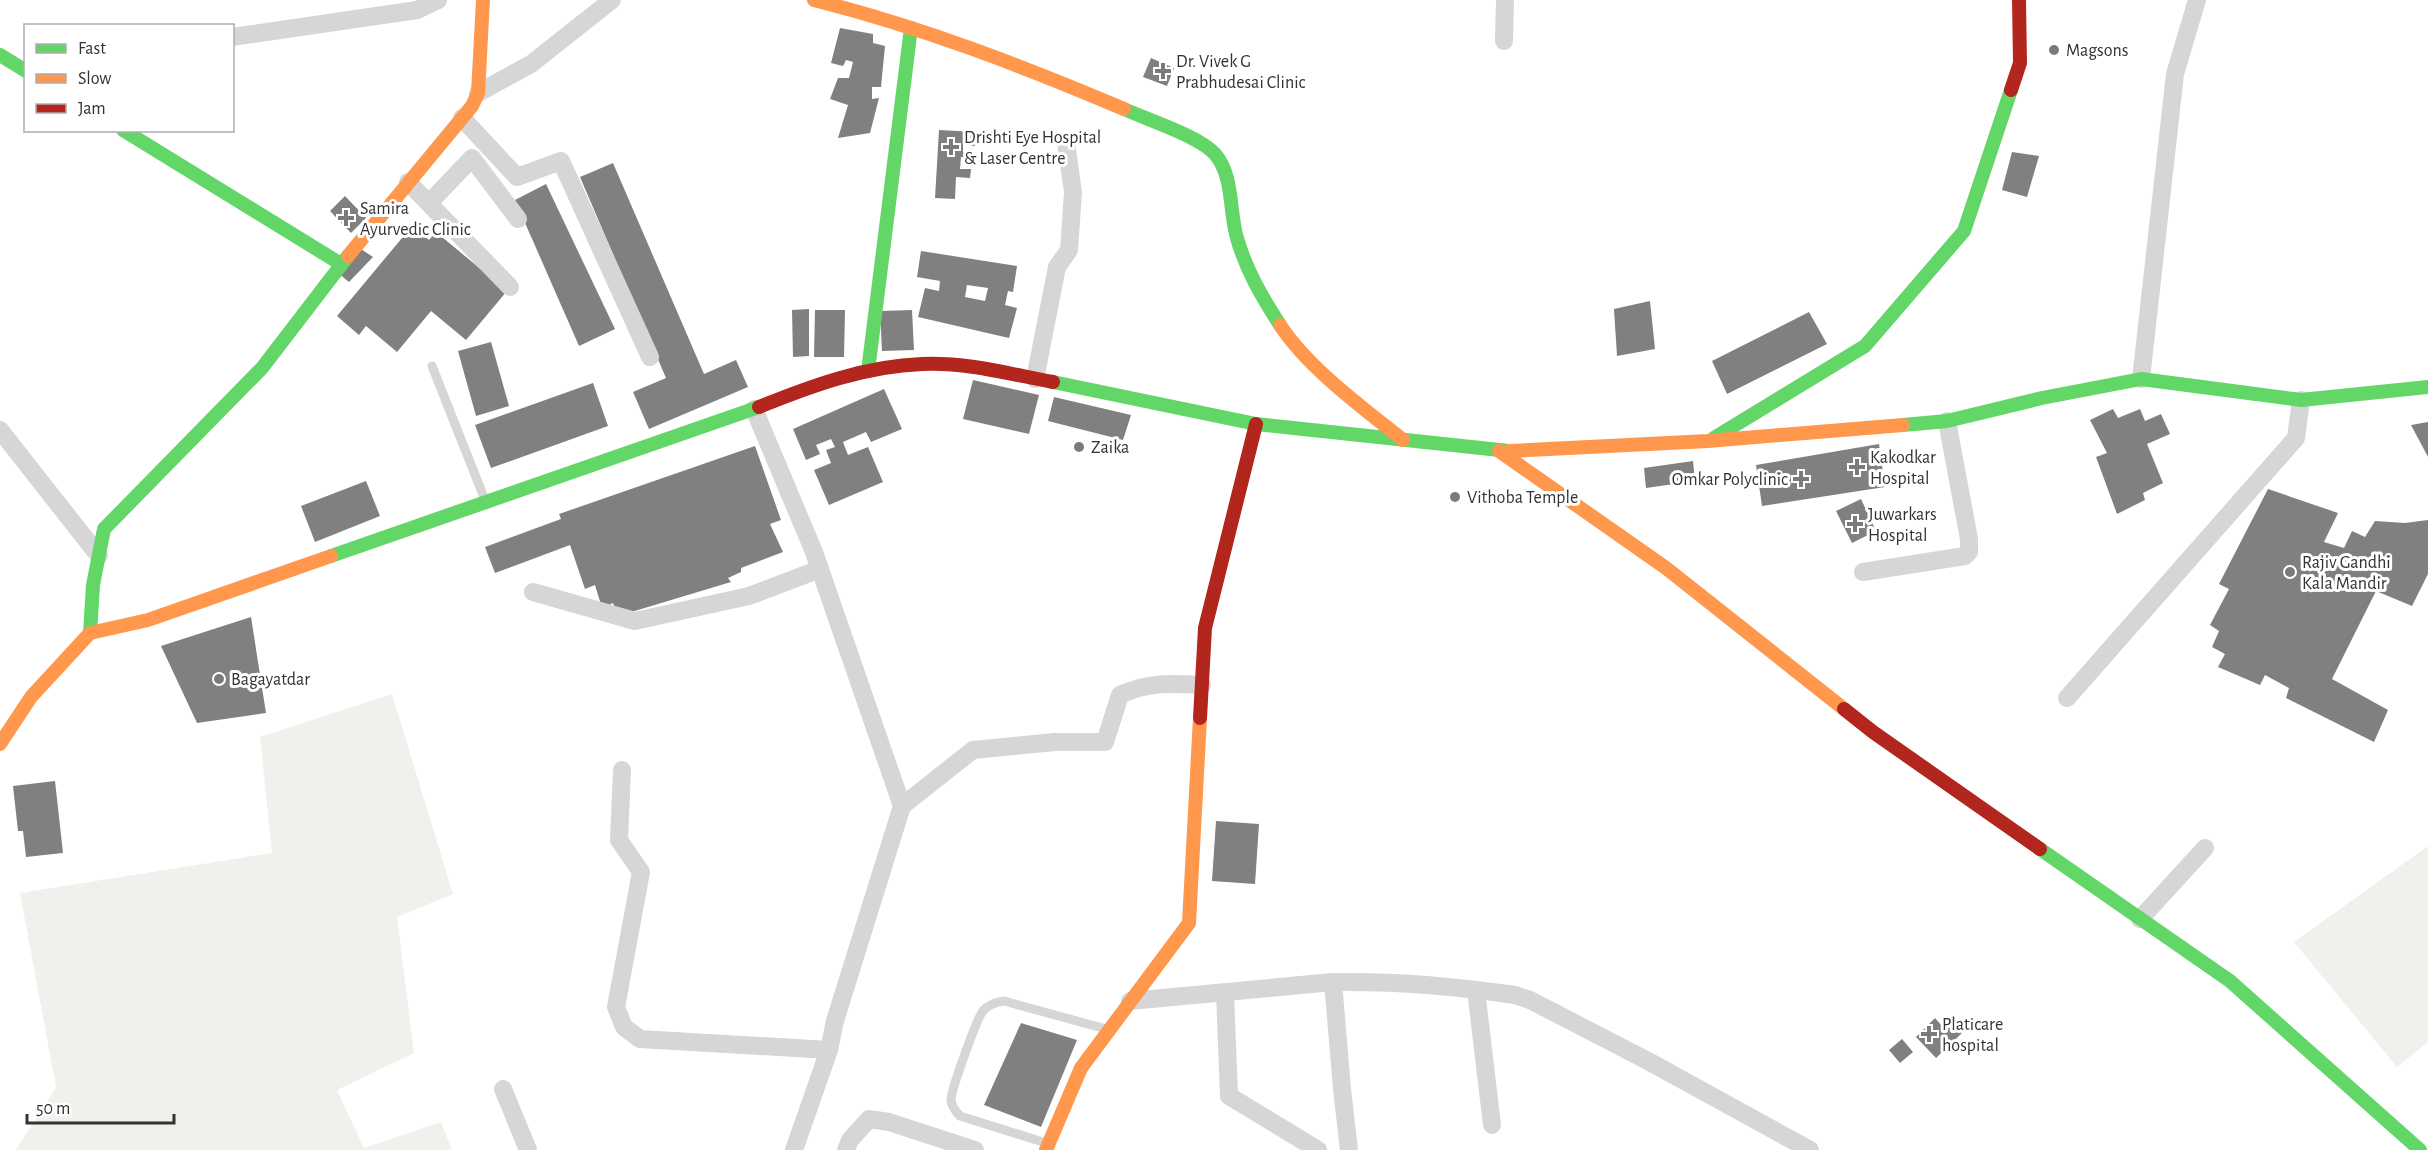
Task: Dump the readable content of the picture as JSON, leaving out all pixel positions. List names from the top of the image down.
{
  "places": {
    "other": [
      "Magsons",
      "Zaika",
      "Vithoba Temple",
      "Rajiv Gandhi Kala Mandir",
      "Bagayatdar"
    ],
    "health": [
      "Dr. Vivek G Prabhudesai Clinic",
      "Drishti Eye Hospital & Laser Centre",
      "Samira Ayurvedic Clinic",
      "Kakodkar Hospital",
      "Omkar Polyclinic",
      "Juwarkars Hospital",
      "Platicare hospital"
    ]
  },
  "legend": ["Fast", "Slow", "Jam"],
  "scale_bar": "50 m"
}
